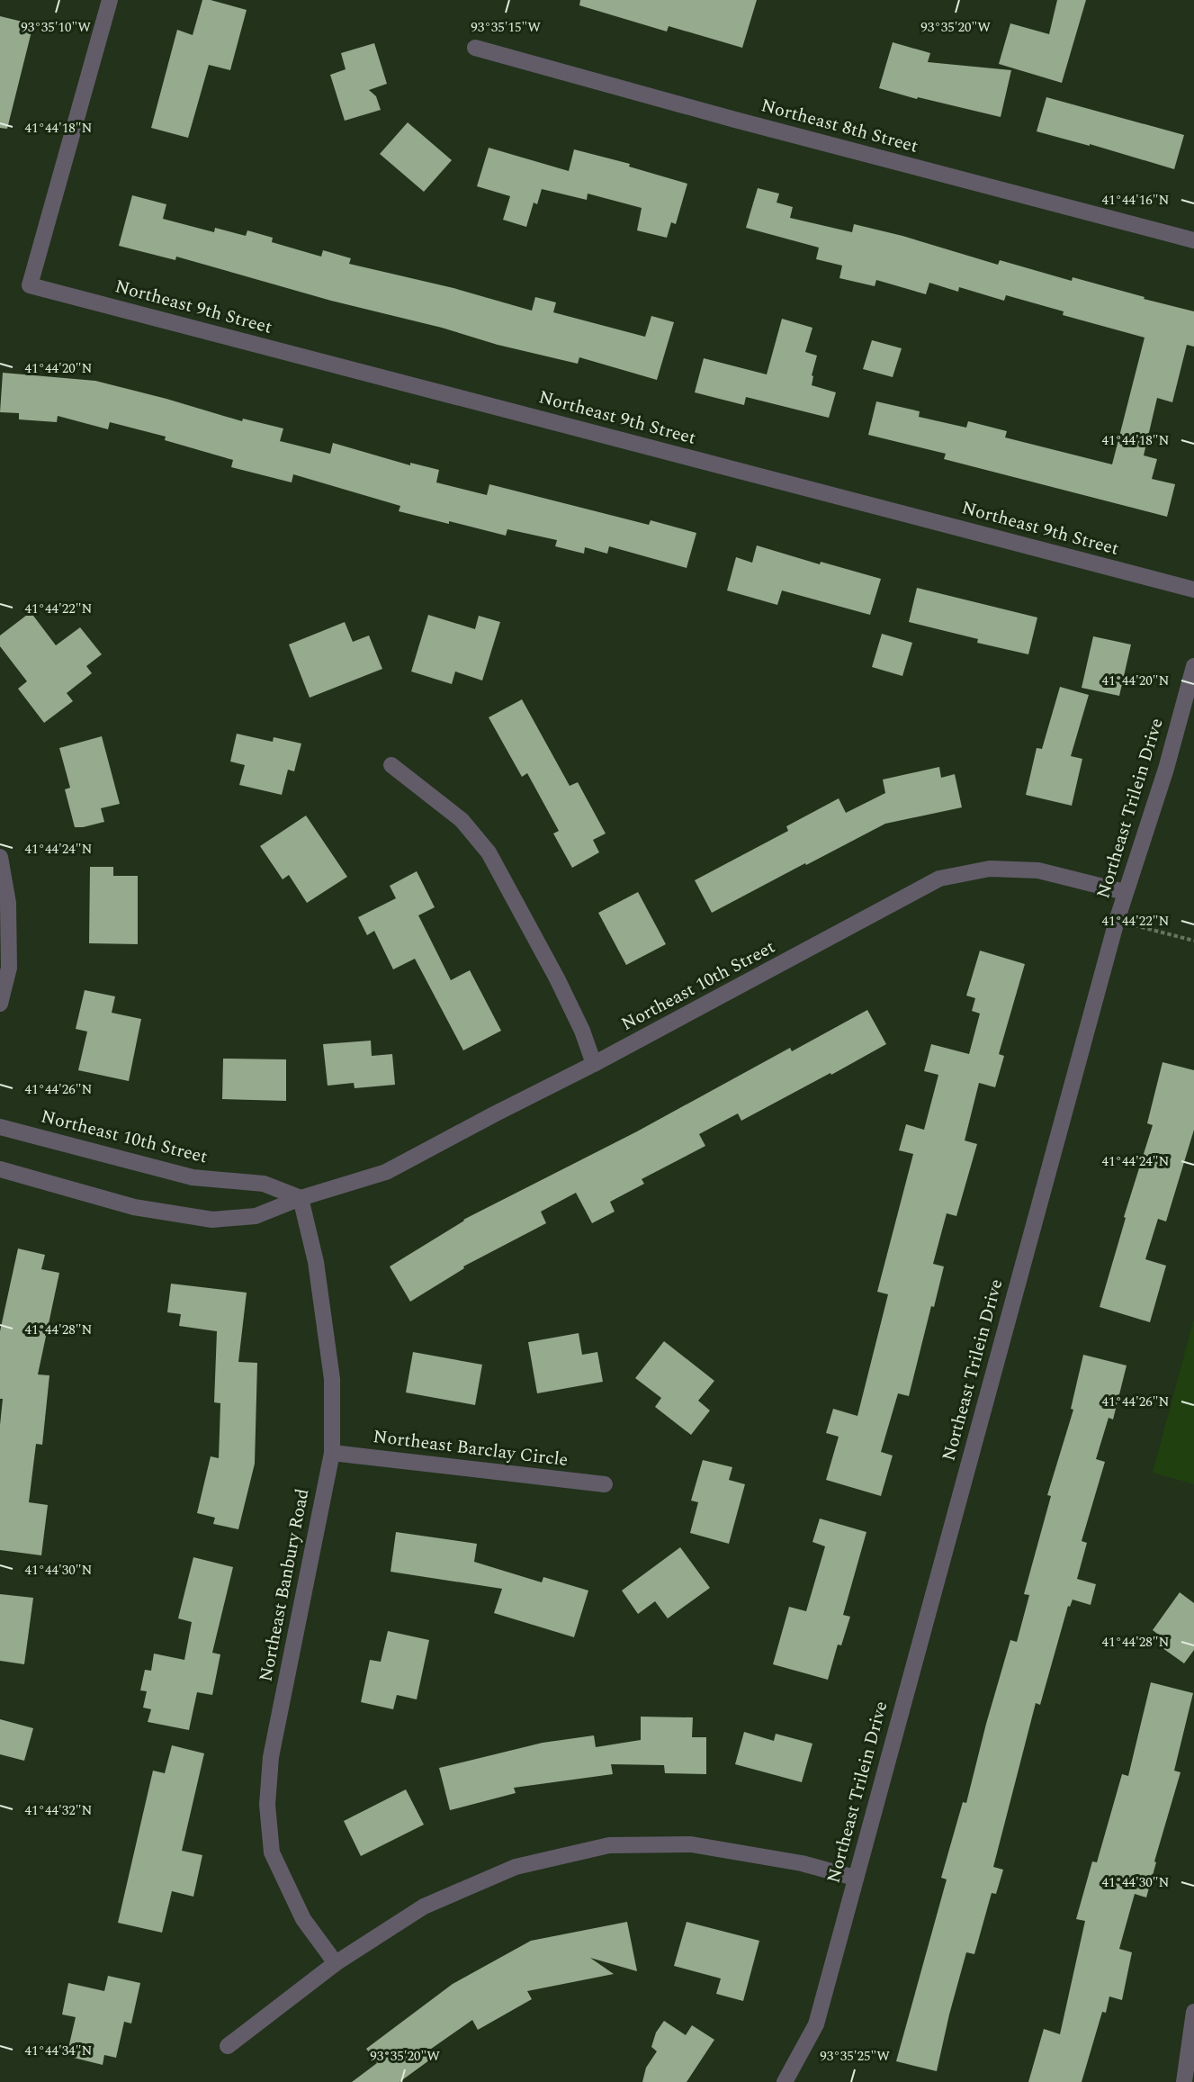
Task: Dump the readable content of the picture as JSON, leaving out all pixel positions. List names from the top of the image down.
{
  "streets": {
    "street": [
      "Northeast 8th Street",
      "Northeast 9th Street",
      "Northeast Trilein Drive",
      "Northeast 10th Street",
      "Northeast Barclay Circle",
      "Northeast Banbury Road"
    ]
  },
  "crossings": [
    ["Northeast Trilein Drive", "Northeast 10th Street"],
    ["Northeast 10th Street", "Northeast Banbury Road"],
    ["Northeast Barclay Circle", "Northeast Banbury Road"]
  ],
  "coordinates": [
    "93°35'10\"W",
    "93°35'15\"W",
    "93°35'20\"W",
    "41°44'18\"N",
    "41°44'16\"N",
    "41°44'20\"N",
    "41°44'22\"N",
    "41°44'24\"N",
    "41°44'26\"N",
    "41°44'28\"N",
    "41°44'30\"N",
    "41°44'32\"N",
    "41°44'34\"N",
    "93°35'25\"W"
  ]
}
